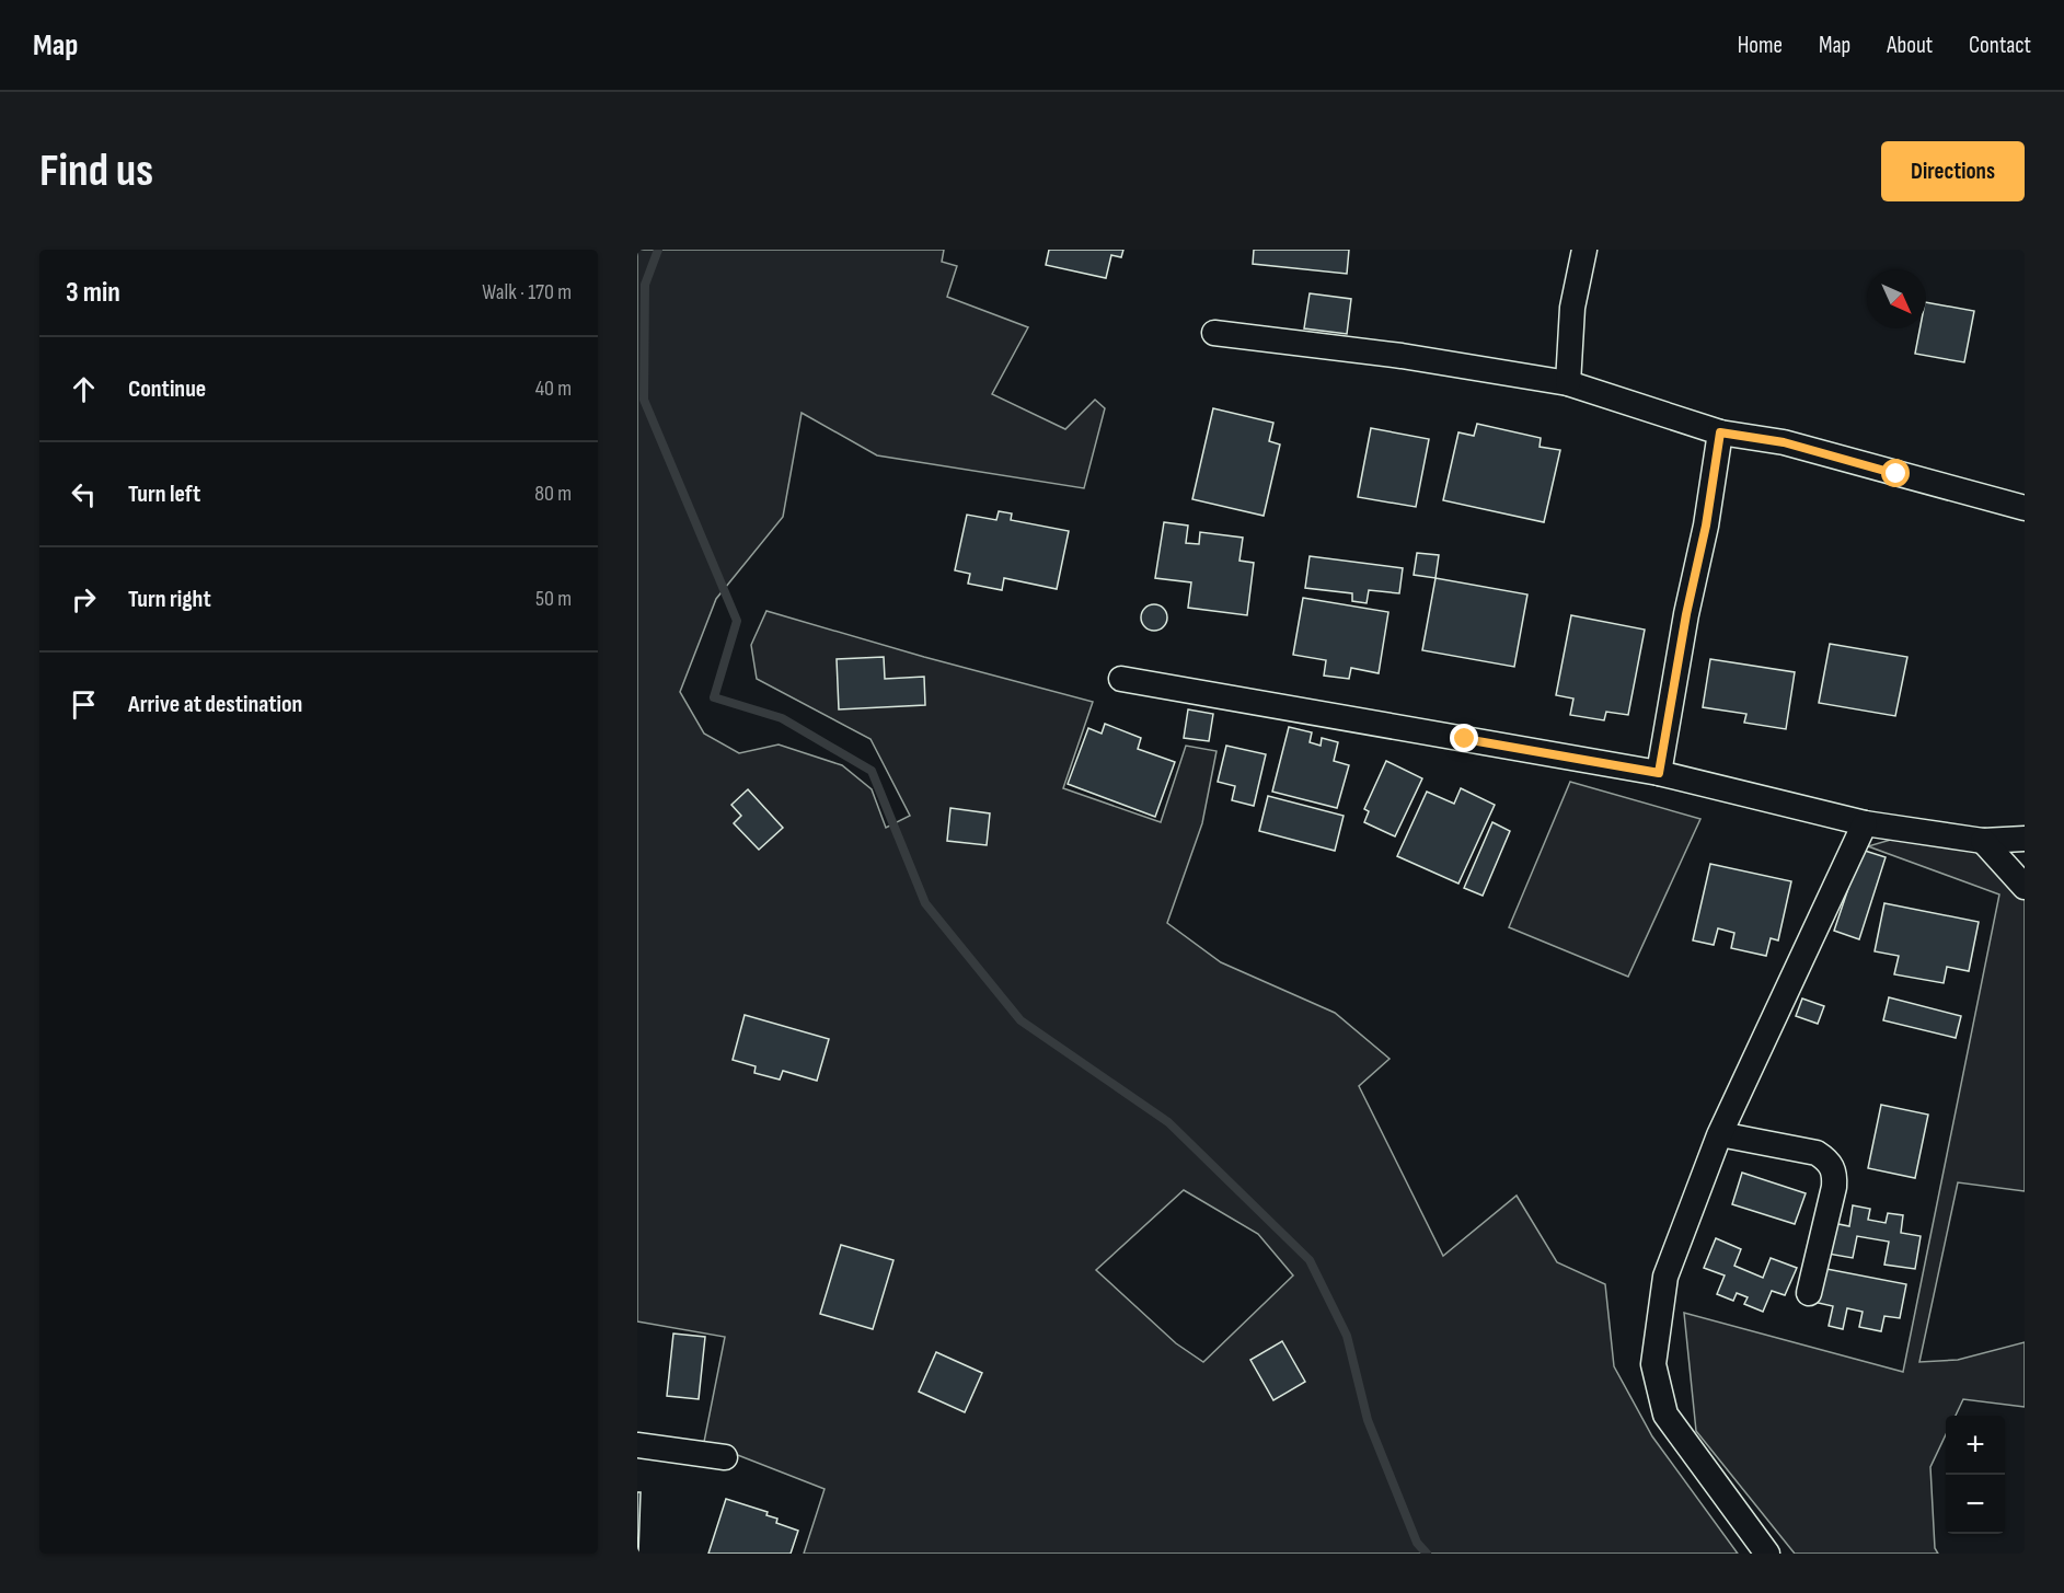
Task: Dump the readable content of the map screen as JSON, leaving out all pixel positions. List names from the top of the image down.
{
  "north": "bottom right",
  "page": {
    "header": "Map",
    "nav": [
      "Home",
      "Map",
      "About",
      "Contact"
    ],
    "buttons": "Directions",
    "title": "Find us",
    "heading": ["3 min", "Walk · 170 m"],
    "list": [
      ["Continue", "40 m"],
      ["Turn left", "80 m"],
      ["Turn right", "50 m"],
      "Arrive at destination"
    ],
    "map_buttons": ["+", "−"]
  }
}
